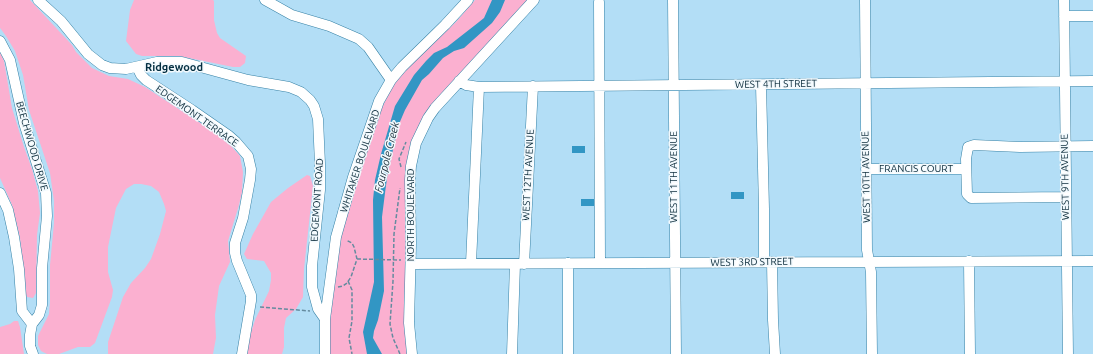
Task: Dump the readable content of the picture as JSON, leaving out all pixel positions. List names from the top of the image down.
{
  "streets": {
    "street": [
      "WEST 4TH STREET",
      "EDGEMONT TERRACE",
      "BEECHWOOD DRIVE",
      "WHITAKER BOULEVARD",
      "FRANCIS COURT",
      "WEST 12TH AVENUE",
      "WEST 11TH AVENUE",
      "WEST 10TH AVENUE",
      "WEST 9TH AVENUE",
      "EDGEMONT ROAD",
      "NORTH BOULEVARD",
      "WEST 3RD STREET"
    ]
  },
  "crossings": [
    ["WEST 4TH STREET", "WEST 12TH AVENUE"],
    ["WEST 4TH STREET", "WEST 11TH AVENUE"],
    ["WEST 4TH STREET", "WEST 10TH AVENUE"],
    ["WEST 4TH STREET", "WEST 9TH AVENUE"],
    ["WEST 4TH STREET", "NORTH BOULEVARD"],
    ["EDGEMONT TERRACE", "EDGEMONT ROAD"],
    ["WHITAKER BOULEVARD", "EDGEMONT ROAD"],
    ["FRANCIS COURT", "WEST 10TH AVENUE"],
    ["WEST 12TH AVENUE", "WEST 3RD STREET"],
    ["WEST 11TH AVENUE", "WEST 3RD STREET"],
    ["WEST 10TH AVENUE", "WEST 3RD STREET"],
    ["WEST 9TH AVENUE", "WEST 3RD STREET"],
    ["NORTH BOULEVARD", "WEST 3RD STREET"]
  ],
  "districts": ["Ridgewood"],
  "water": ["Fourpole Creek"]
}
